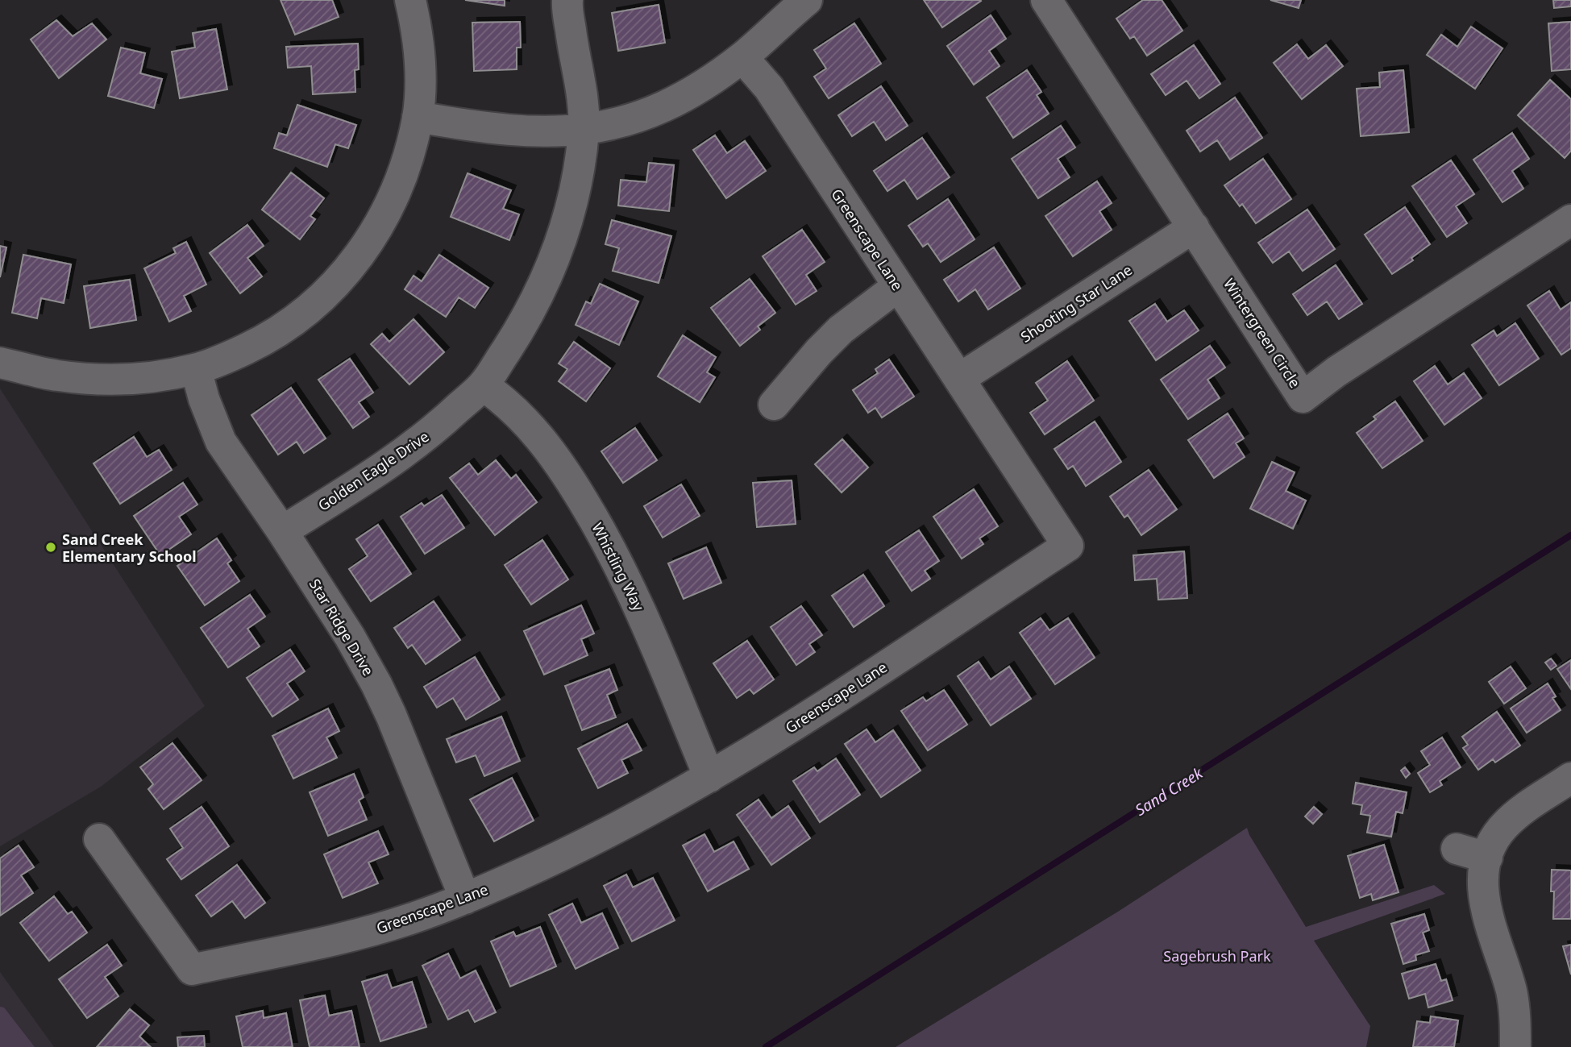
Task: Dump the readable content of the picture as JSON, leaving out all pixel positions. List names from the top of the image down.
{
  "streets": {
    "street": [
      "Greenscape Lane",
      "Shooting Star Lane",
      "Wintergreen Circle",
      "Golden Eagle Drive",
      "Whistling Way",
      "Star Ridge Drive"
    ]
  },
  "crossings": [
    ["Greenscape Lane", "Shooting Star Lane"],
    ["Greenscape Lane", "Whistling Way"],
    ["Greenscape Lane", "Star Ridge Drive"],
    ["Shooting Star Lane", "Wintergreen Circle"],
    ["Golden Eagle Drive", "Whistling Way"],
    ["Golden Eagle Drive", "Star Ridge Drive"]
  ],
  "water": ["Sand Creek"],
  "parks": ["Sagebrush Park"],
  "places": ["Sand Creek Elementary School"]
}
